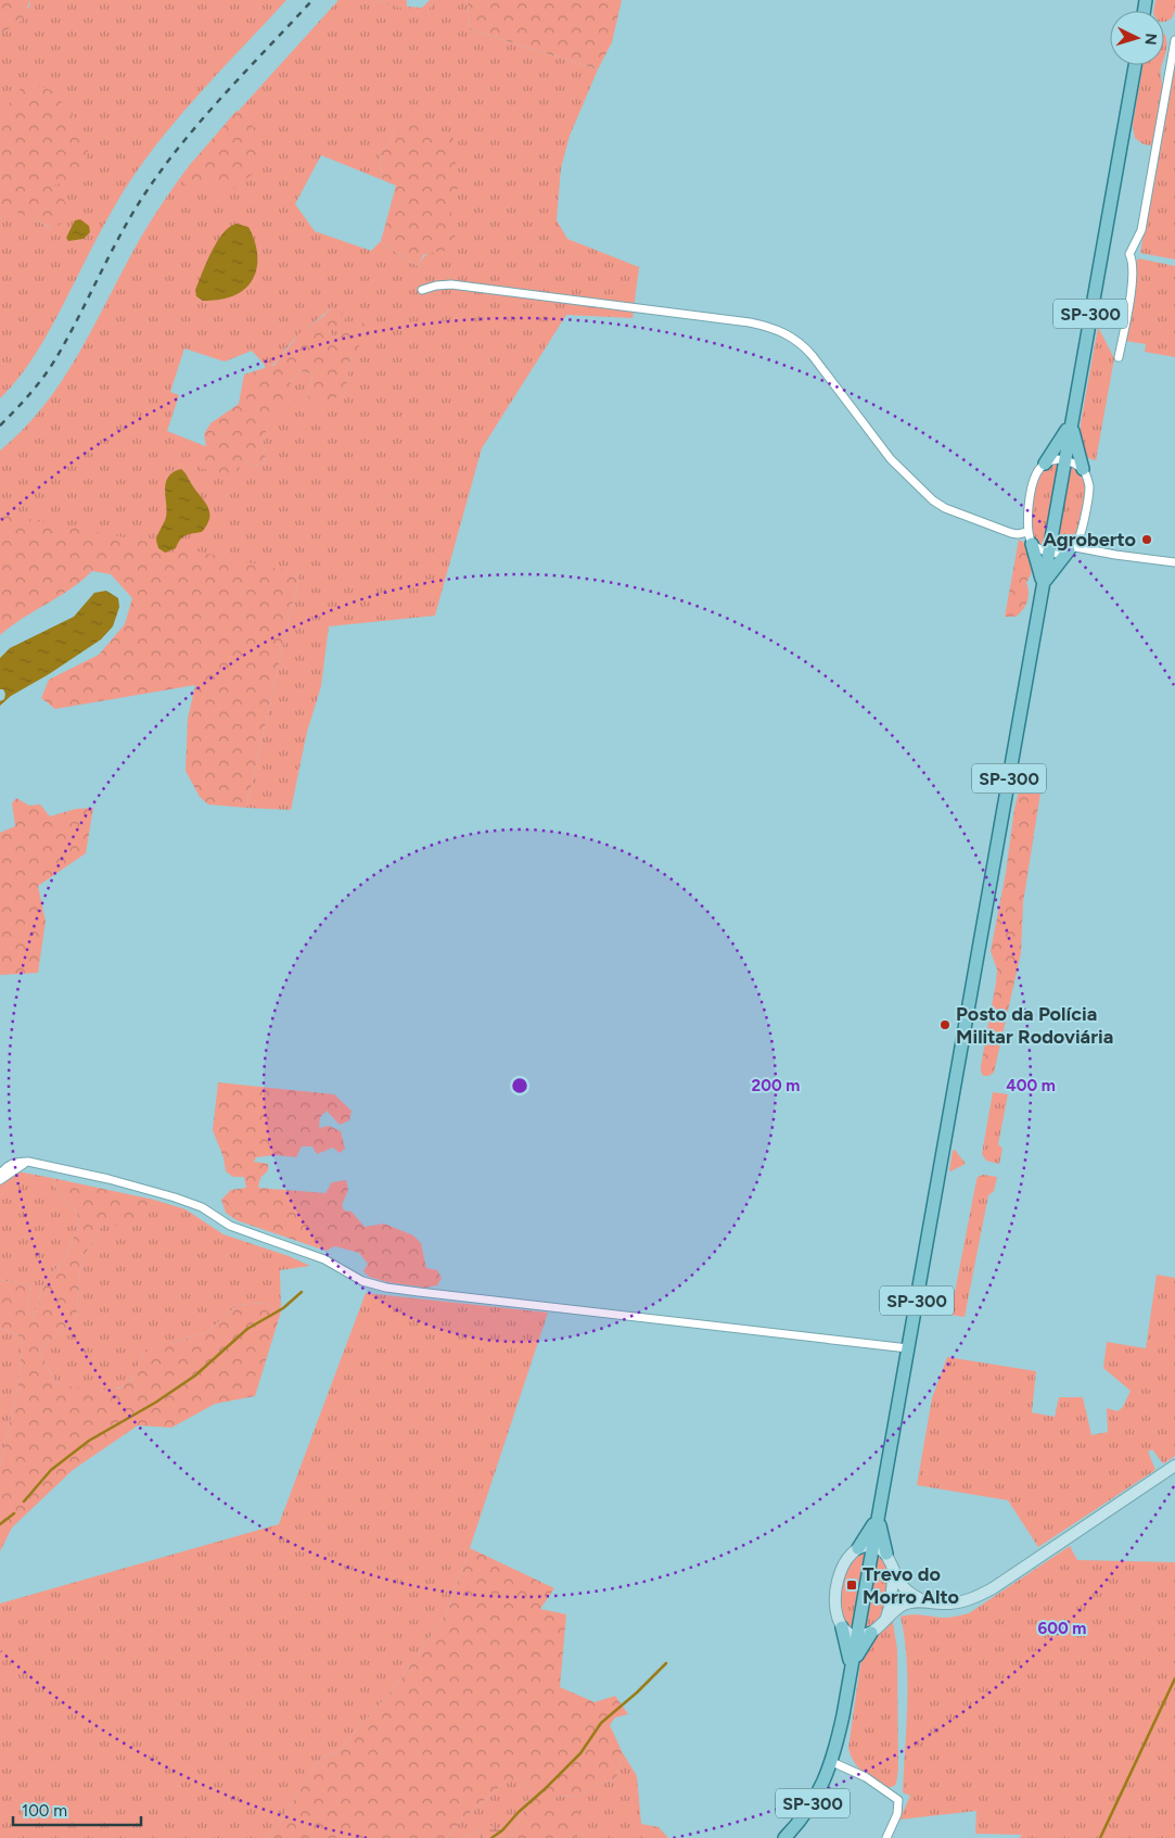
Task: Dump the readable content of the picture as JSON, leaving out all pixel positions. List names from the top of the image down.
{
  "streets": {
    "main road": ["SP-300"]
  },
  "places": {
    "other": ["Agroberto", "Posto da Polícia Militar Rodoviária"],
    "transit": ["Trevo do Morro Alto"]
  },
  "scale_bar": "100 m",
  "north": "right",
  "rings": ["200 m", "400 m", "600 m"]
}
